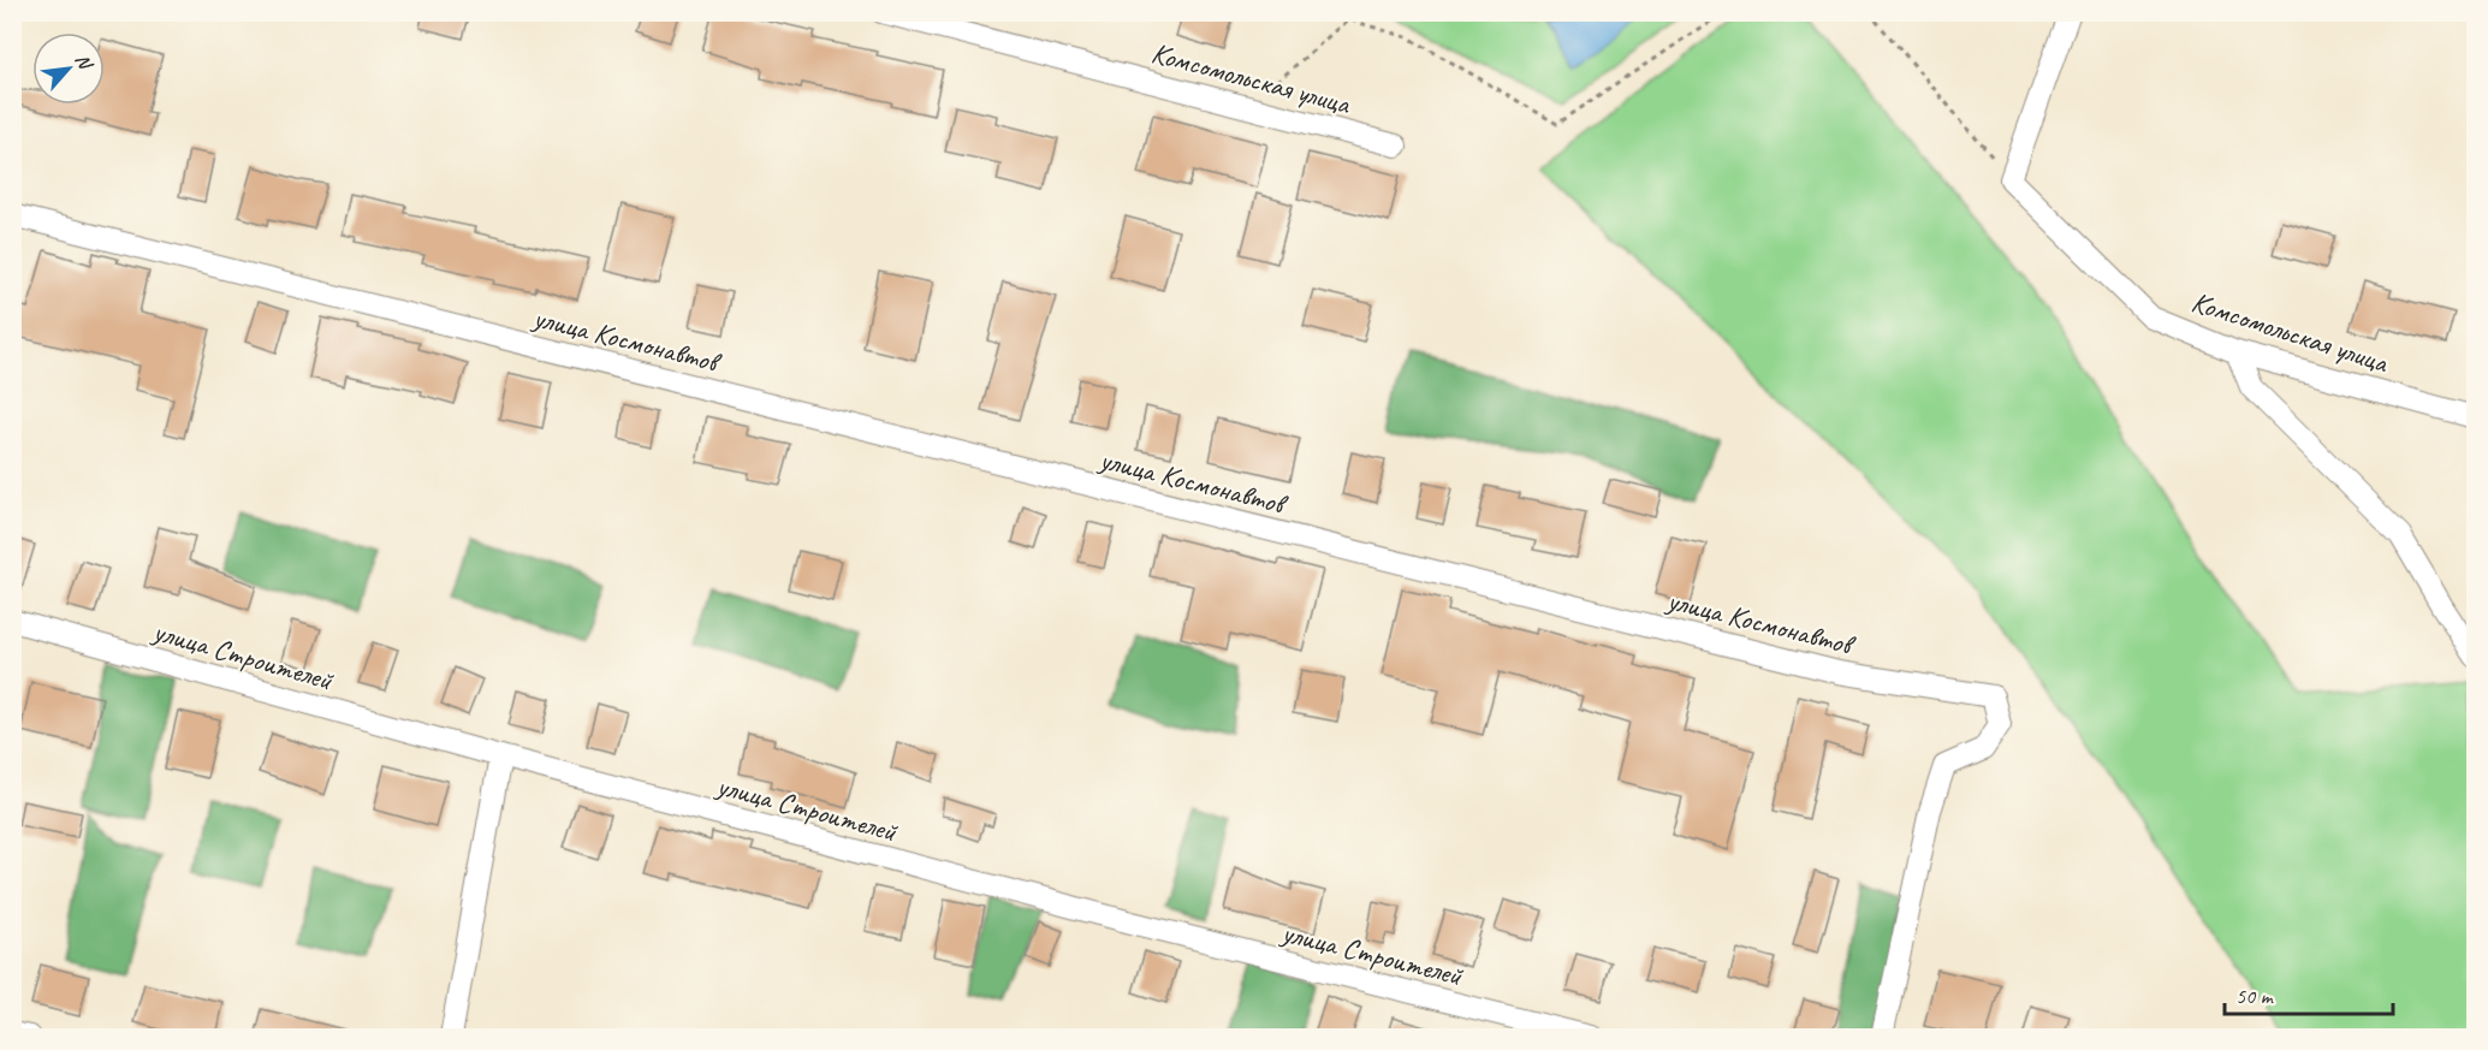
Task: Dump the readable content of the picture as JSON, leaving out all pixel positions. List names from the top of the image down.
{
  "streets": {
    "street": ["Комсомольская улица", "улица Космонавтов", "улица Строителей"]
  },
  "scale_bar": "50 m",
  "north": "top right"
}
